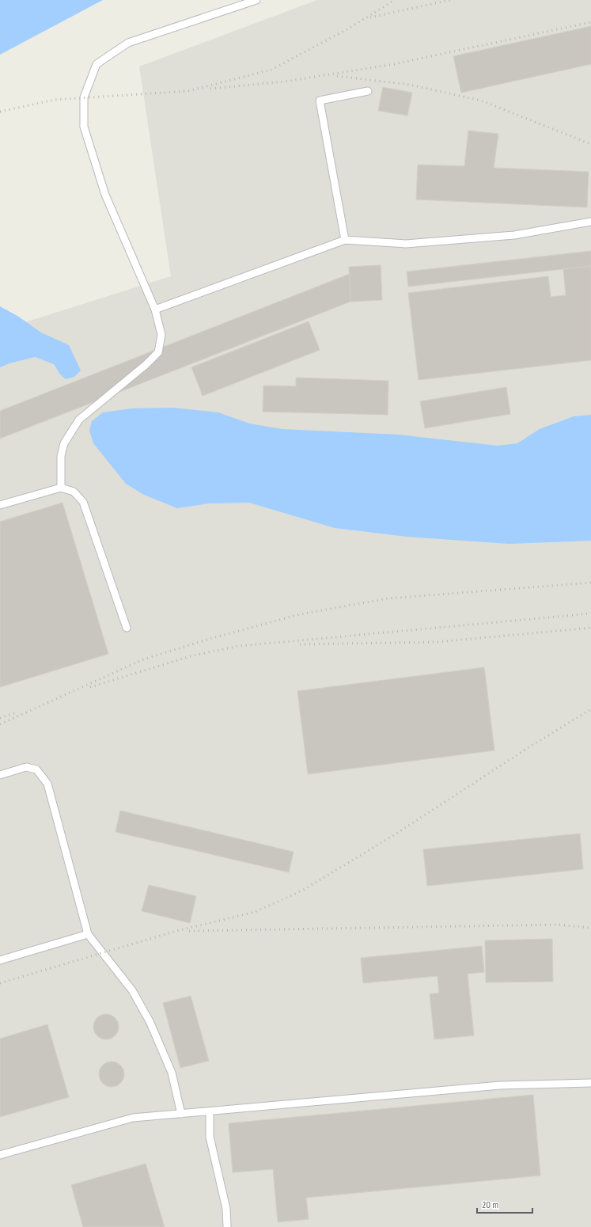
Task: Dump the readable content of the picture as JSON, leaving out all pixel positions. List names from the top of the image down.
{
  "scale_bar": "20 m"
}
